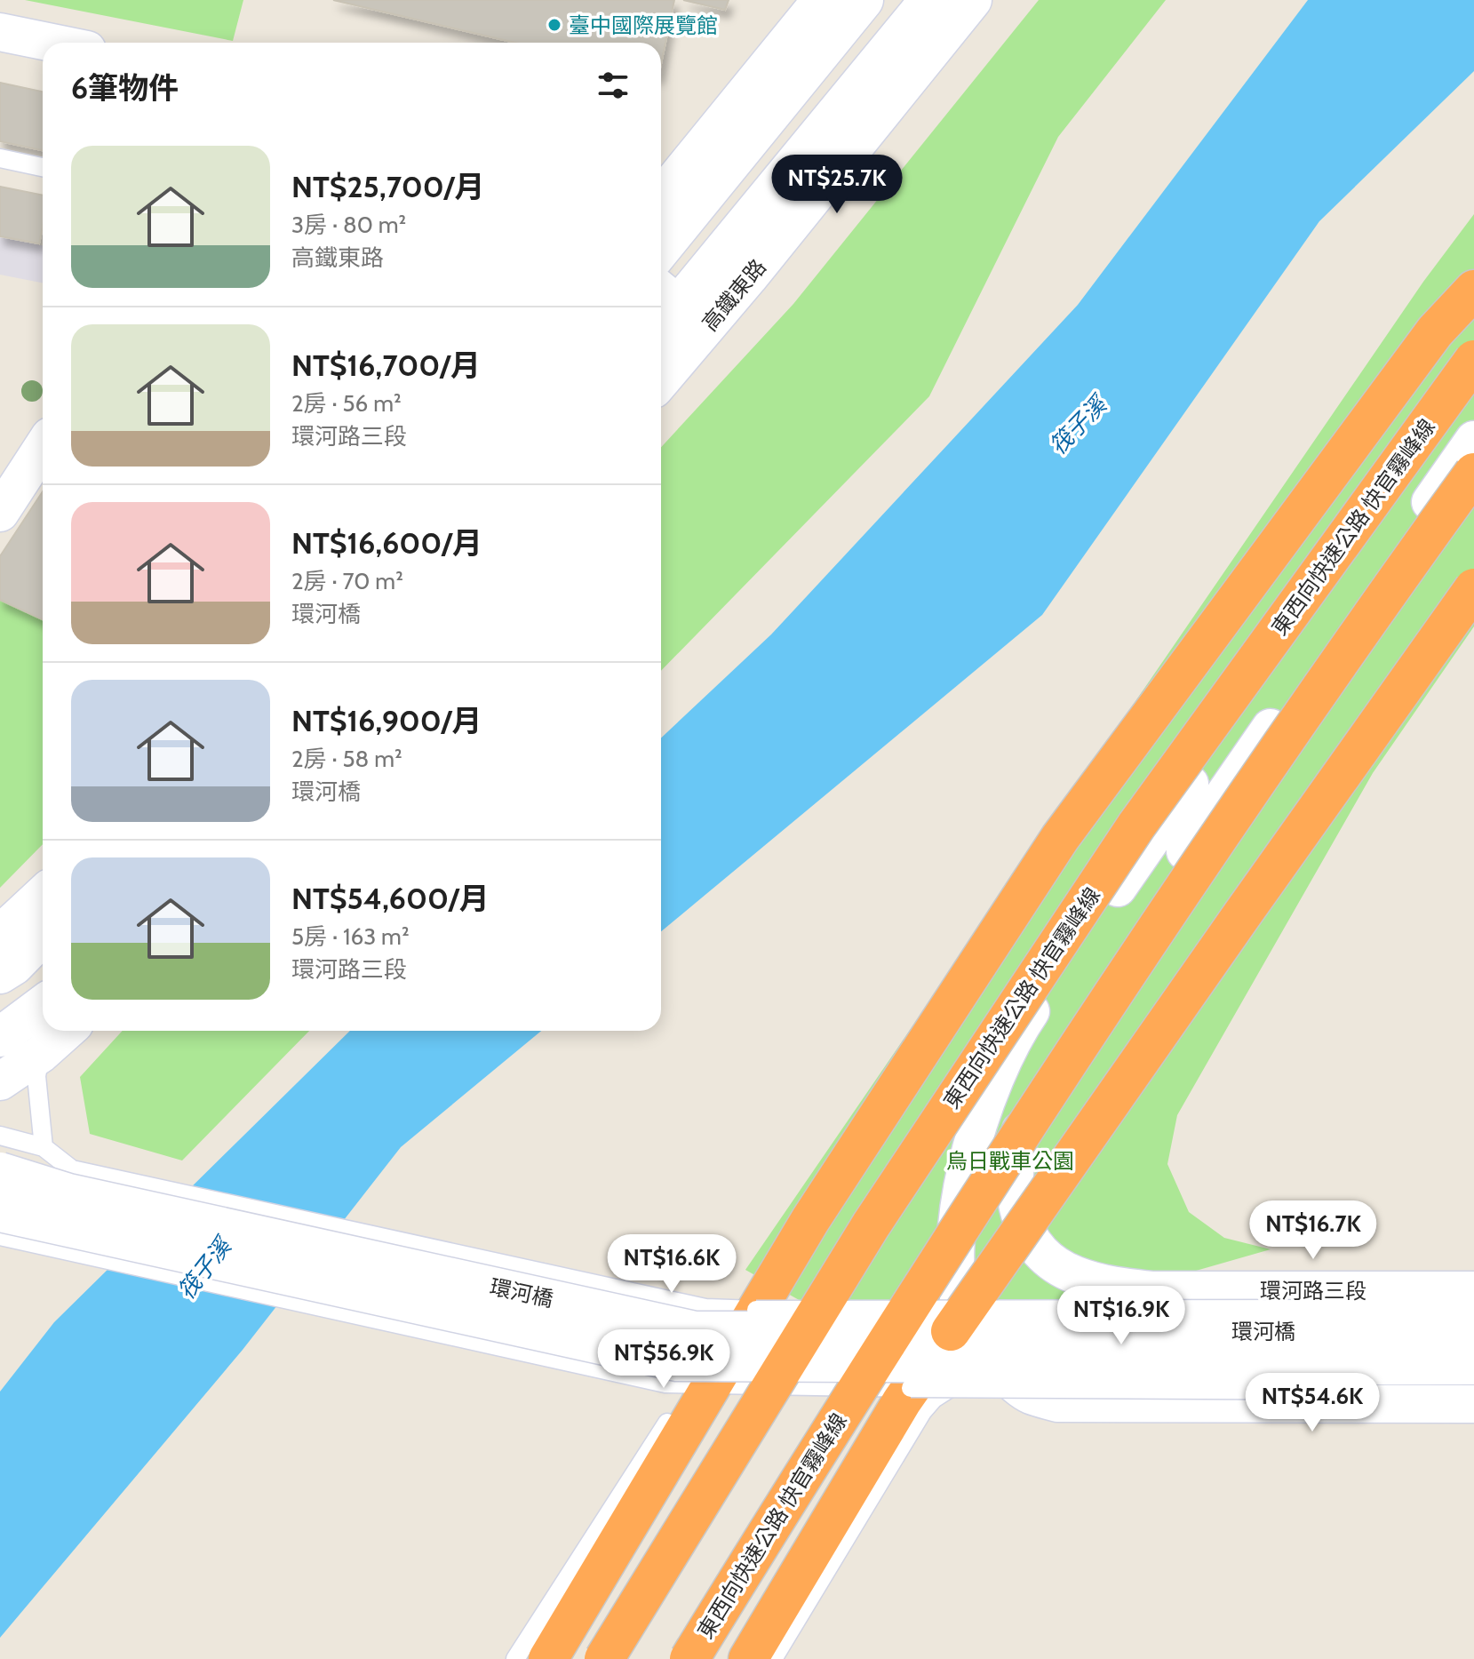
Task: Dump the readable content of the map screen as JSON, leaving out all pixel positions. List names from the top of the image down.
{
  "streets": {
    "highway": ["東西向快速公路 快官霧峰線"],
    "street": ["高鐵東路", "環河路三段", "環河橋"]
  },
  "crossings": [
    ["環河路三段", "環河橋"]
  ],
  "water": ["筏子溪"],
  "parks": ["烏日戰車公園"],
  "places": ["臺中國際展覽館"],
  "page": {
    "heading": "6筆物件",
    "list": [
      {
        "name": "NT$25,700/月",
        "note": "3房 · 80 m² · 高鐵東路"
      },
      {
        "name": "NT$16,700/月",
        "note": "2房 · 56 m² · 環河路三段"
      },
      {
        "name": "NT$16,600/月",
        "note": "2房 · 70 m² · 環河橋"
      },
      {
        "name": "NT$16,900/月",
        "note": "2房 · 58 m² · 環河橋"
      },
      {
        "name": "NT$54,600/月",
        "note": "5房 · 163 m² · 環河路三段"
      }
    ],
    "price": [
      "NT$25.7K",
      "NT$16.7K",
      "NT$16.6K",
      "NT$16.9K",
      "NT$56.9K",
      "NT$54.6K"
    ]
  }
}
